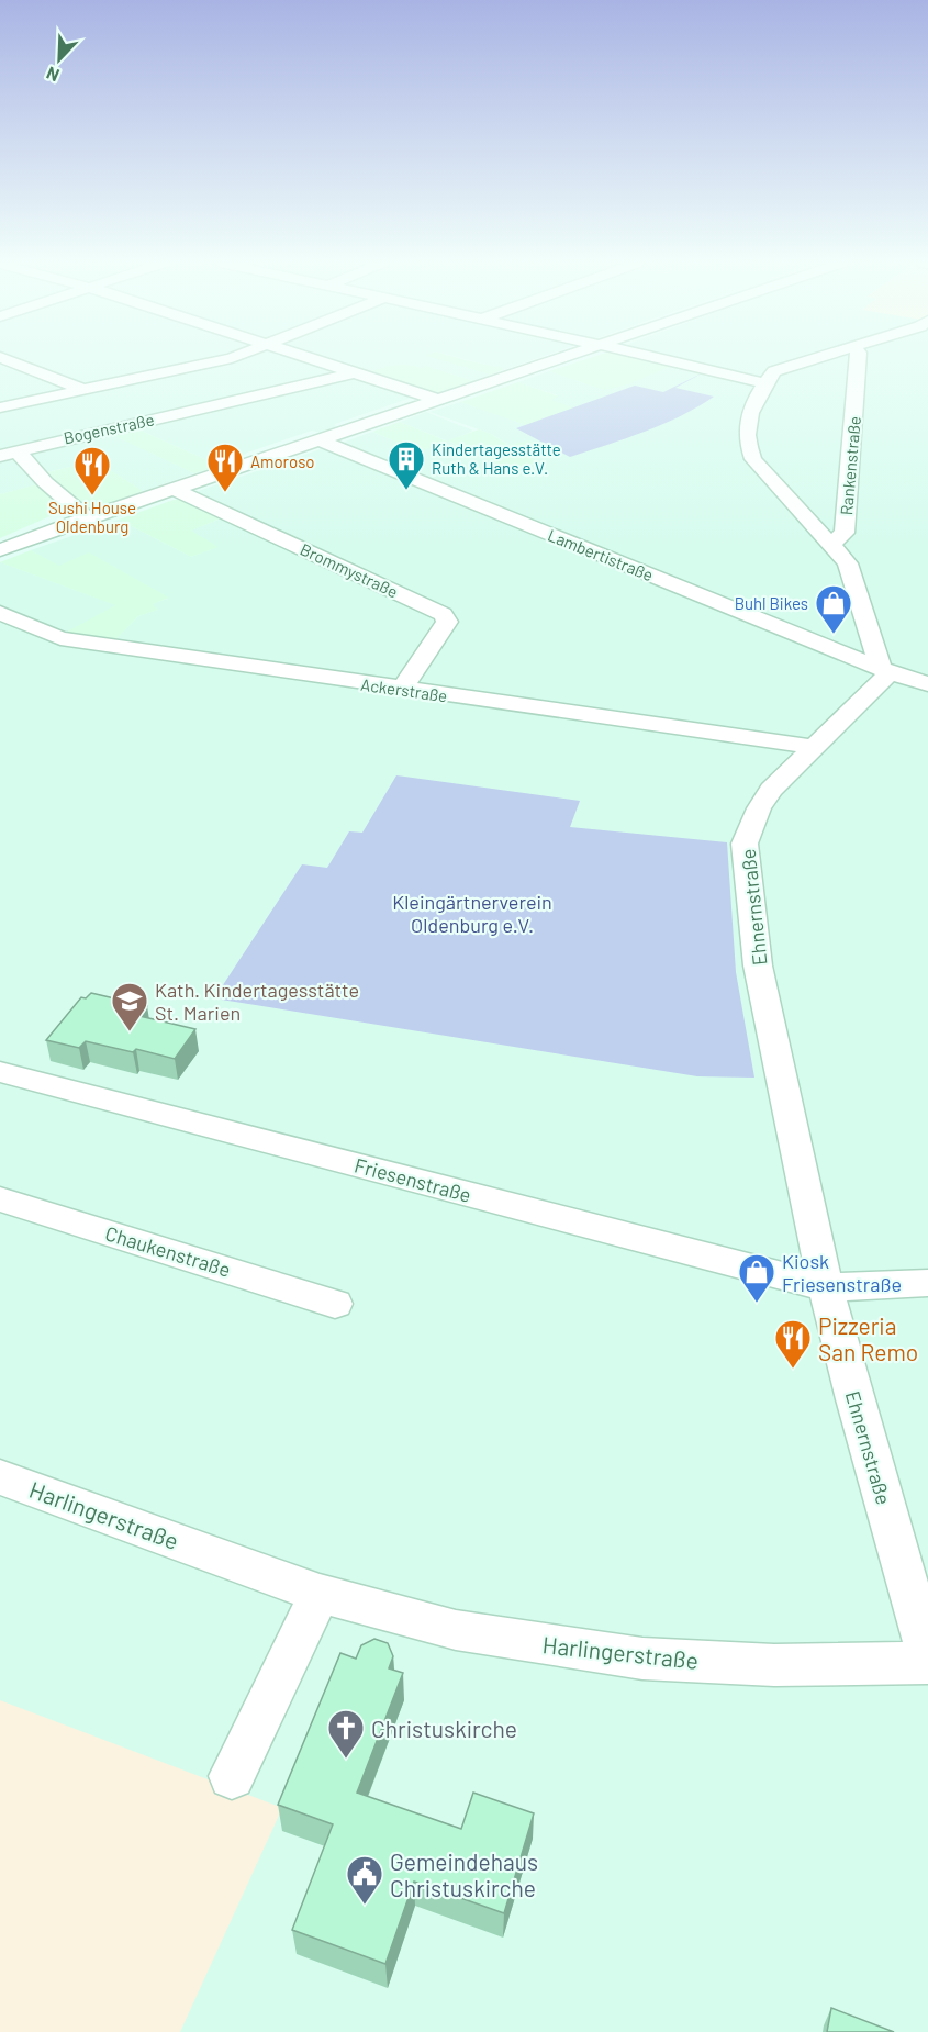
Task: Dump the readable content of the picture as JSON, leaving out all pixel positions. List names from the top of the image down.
{
  "streets": {
    "street": [
      "Bogenstraße",
      "Rankenstraße",
      "Lambertistraße",
      "Brommystraße",
      "Ackerstraße",
      "Ehnernstraße",
      "Friesenstraße",
      "Chaukenstraße",
      "Harlingerstraße"
    ]
  },
  "crossings": [
    ["Lambertistraße", "Ehnernstraße"],
    ["Brommystraße", "Ackerstraße"],
    ["Ackerstraße", "Ehnernstraße"],
    ["Ehnernstraße", "Friesenstraße"]
  ],
  "parks": ["Kleingärtnerverein Oldenburg e.V."],
  "places": {
    "building": ["Kindertagesstätte Ruth & Hans e.V."],
    "restaurant": ["Amoroso", "Sushi House Oldenburg", "Pizzeria San Remo"],
    "shop": ["Buhl Bikes", "Kiosk Friesenstraße"],
    "school or university": ["Kath. Kindertagesstätte St. Marien"],
    "church": ["Christuskirche"],
    "public building": ["Gemeindehaus Christuskirche"]
  },
  "north": "bottom left"
}
